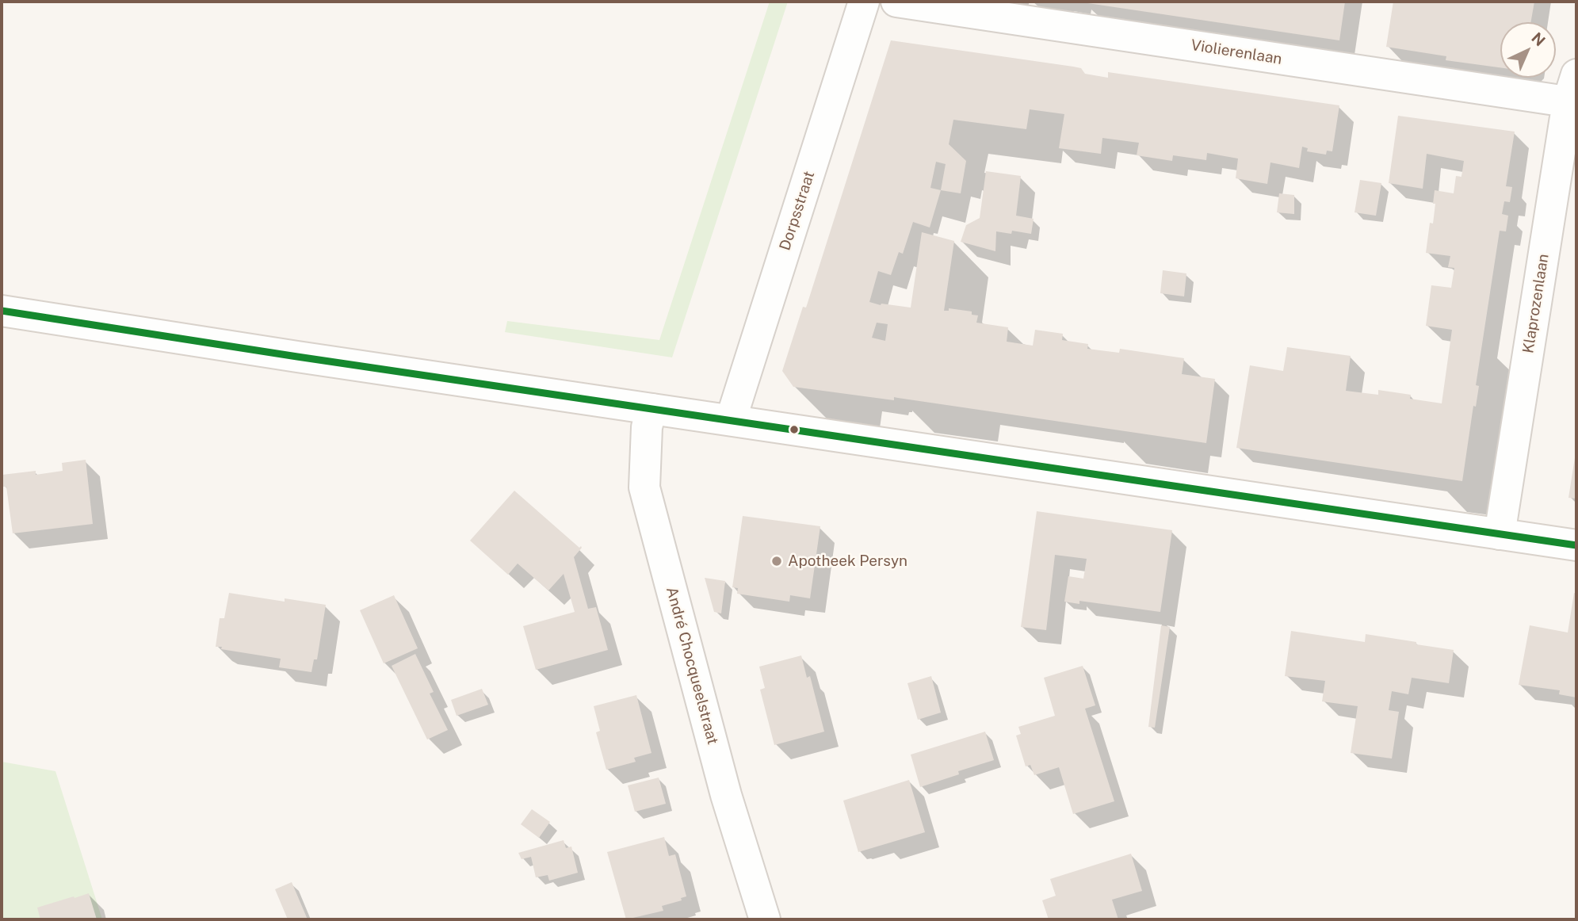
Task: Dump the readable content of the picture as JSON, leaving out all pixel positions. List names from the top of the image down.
{
  "streets": {
    "street": [
      "Violierenlaan",
      "Dorpsstraat",
      "Klaprozenlaan",
      "André Chocqueelstraat"
    ]
  },
  "crossings": [
    ["Violierenlaan", "Klaprozenlaan"]
  ],
  "places": ["Apotheek Persyn"],
  "north": "top right"
}
